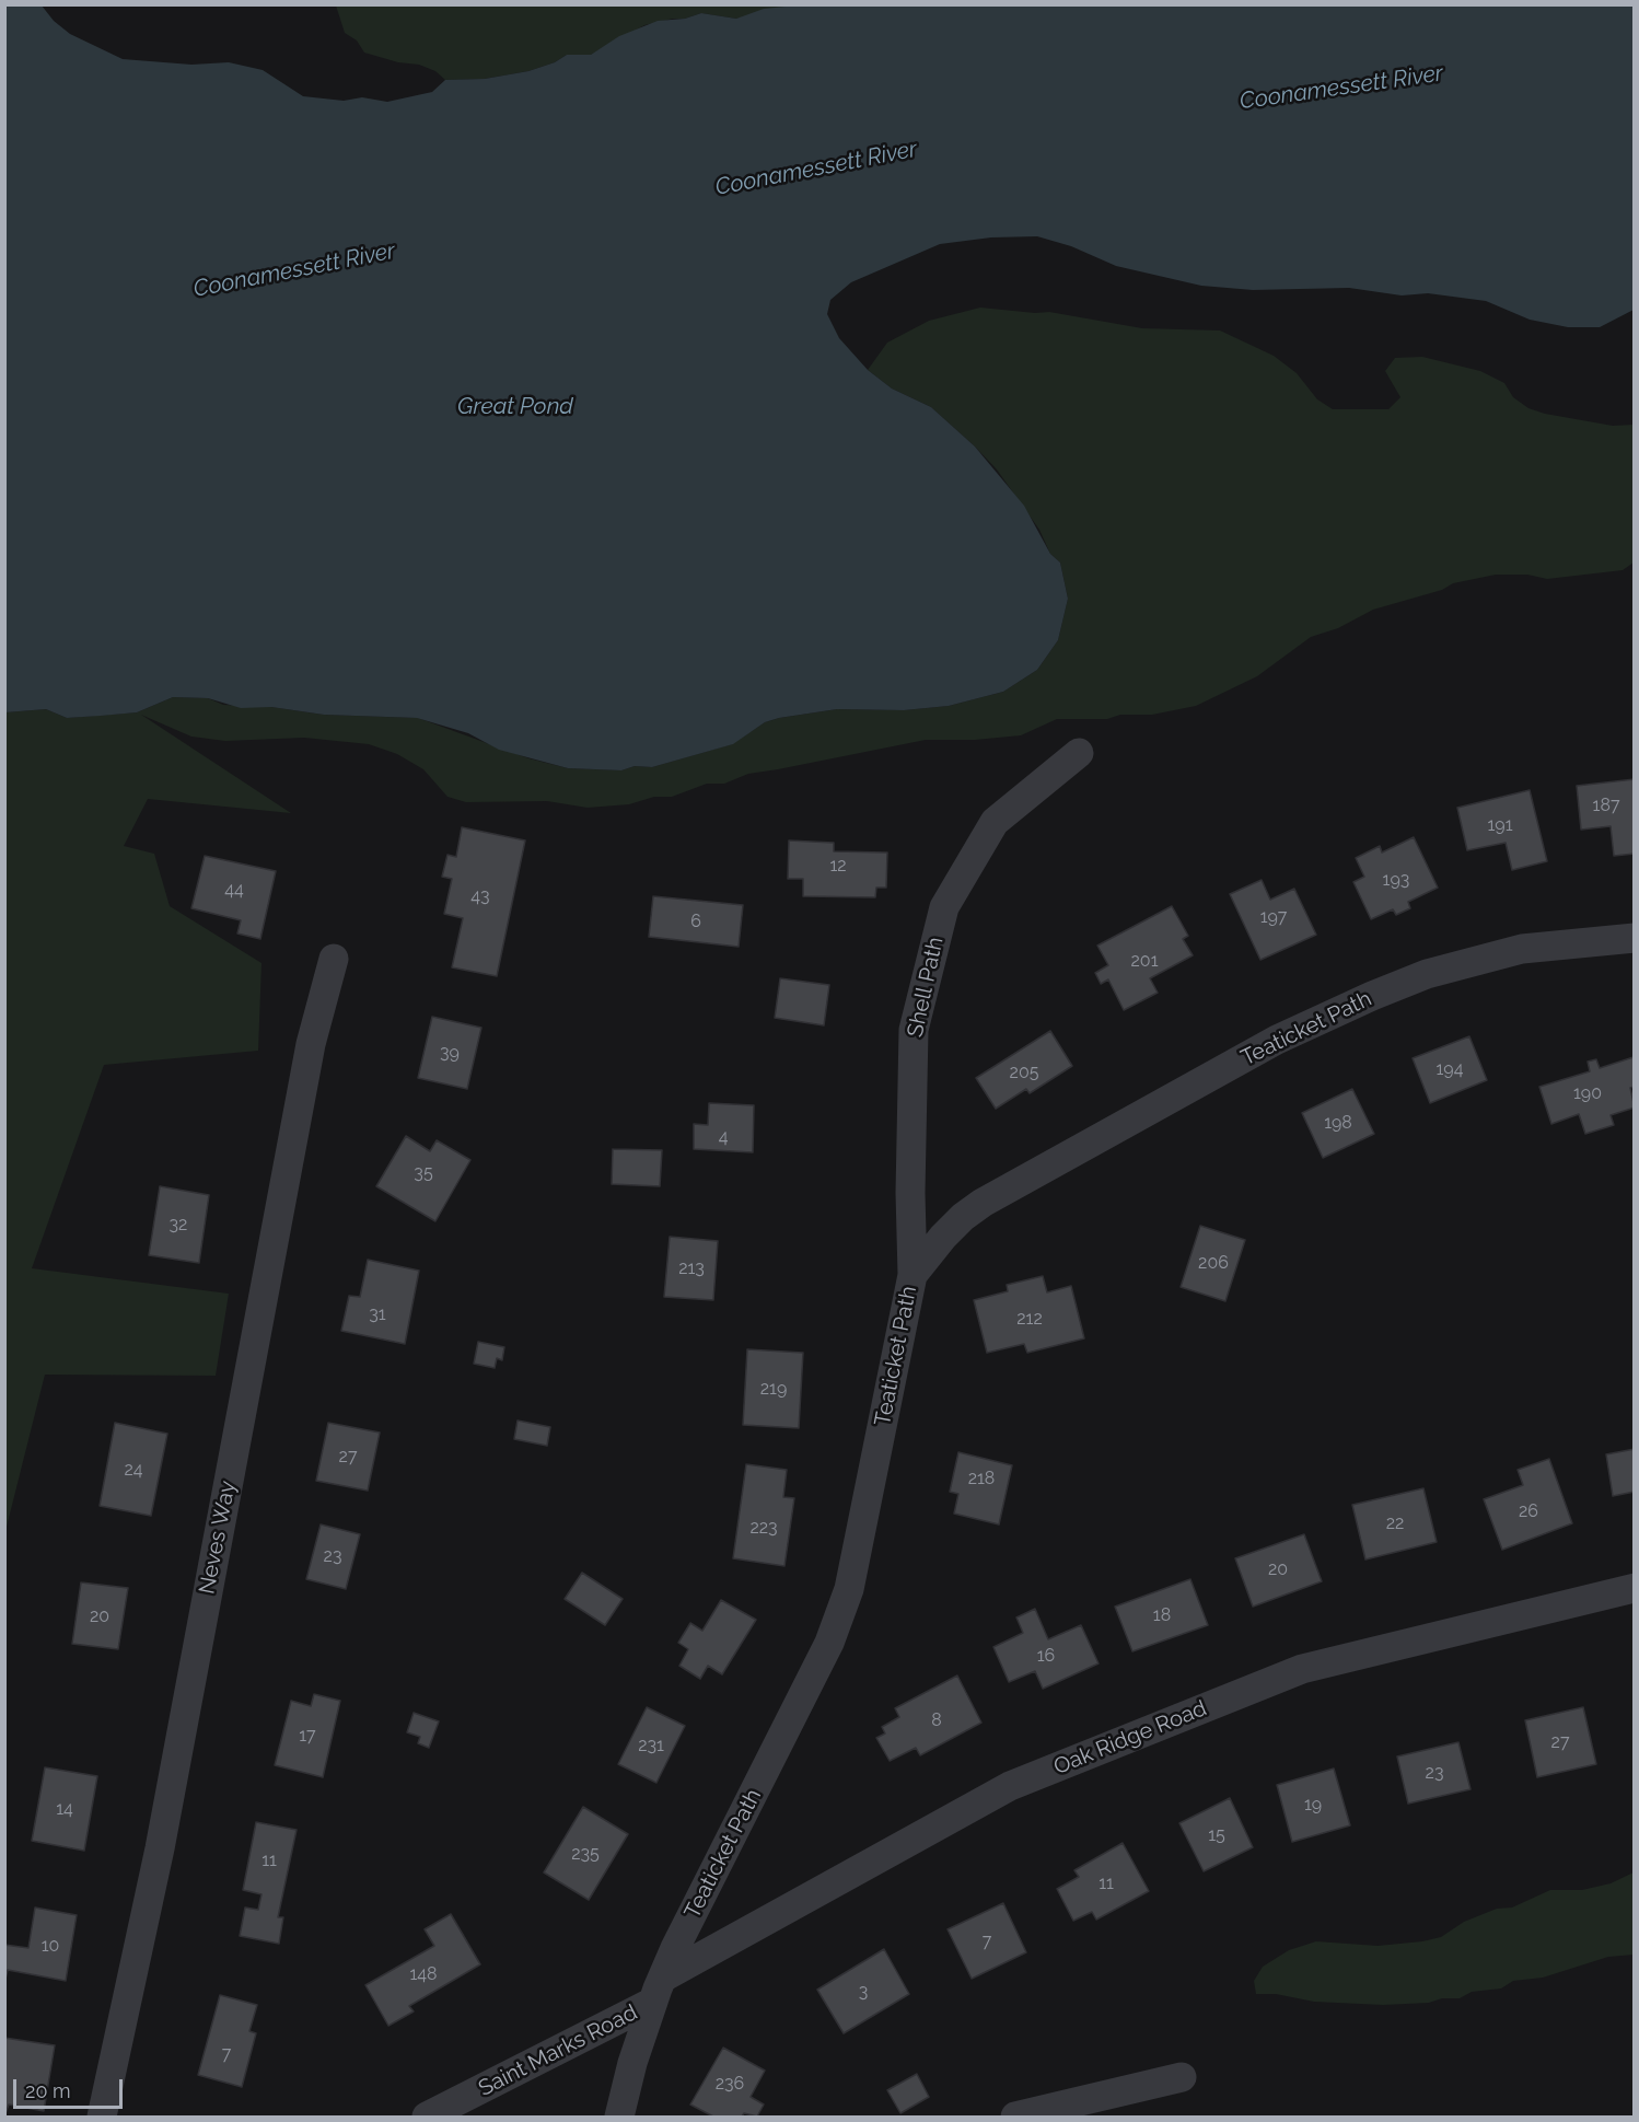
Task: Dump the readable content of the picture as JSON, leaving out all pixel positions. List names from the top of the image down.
{
  "streets": {
    "street": [
      "Shell Path",
      "Teaticket Path",
      "Neves Way",
      "Oak Ridge Road",
      "Saint Marks Road"
    ]
  },
  "crossings": [
    ["Shell Path", "Teaticket Path"],
    ["Teaticket Path", "Oak Ridge Road"],
    ["Teaticket Path", "Saint Marks Road"],
    ["Oak Ridge Road", "Saint Marks Road"]
  ],
  "water": ["Coonamessett River", "Great Pond"],
  "house_numbers": [
    "187",
    "191",
    "12",
    "193",
    "44",
    "43",
    "197",
    "6",
    "201",
    "39",
    "194",
    "205",
    "190",
    "198",
    "4",
    "35",
    "32",
    "206",
    "213",
    "31",
    "212",
    "219",
    "27",
    "24",
    "218",
    "26",
    "22",
    "223",
    "23",
    "20",
    "18",
    "20",
    "16",
    "8",
    "17",
    "27",
    "231",
    "23",
    "19",
    "14",
    "15",
    "235",
    "11",
    "11",
    "7",
    "10",
    "148",
    "3",
    "7",
    "236"
  ],
  "scale_bar": "20 m"
}
